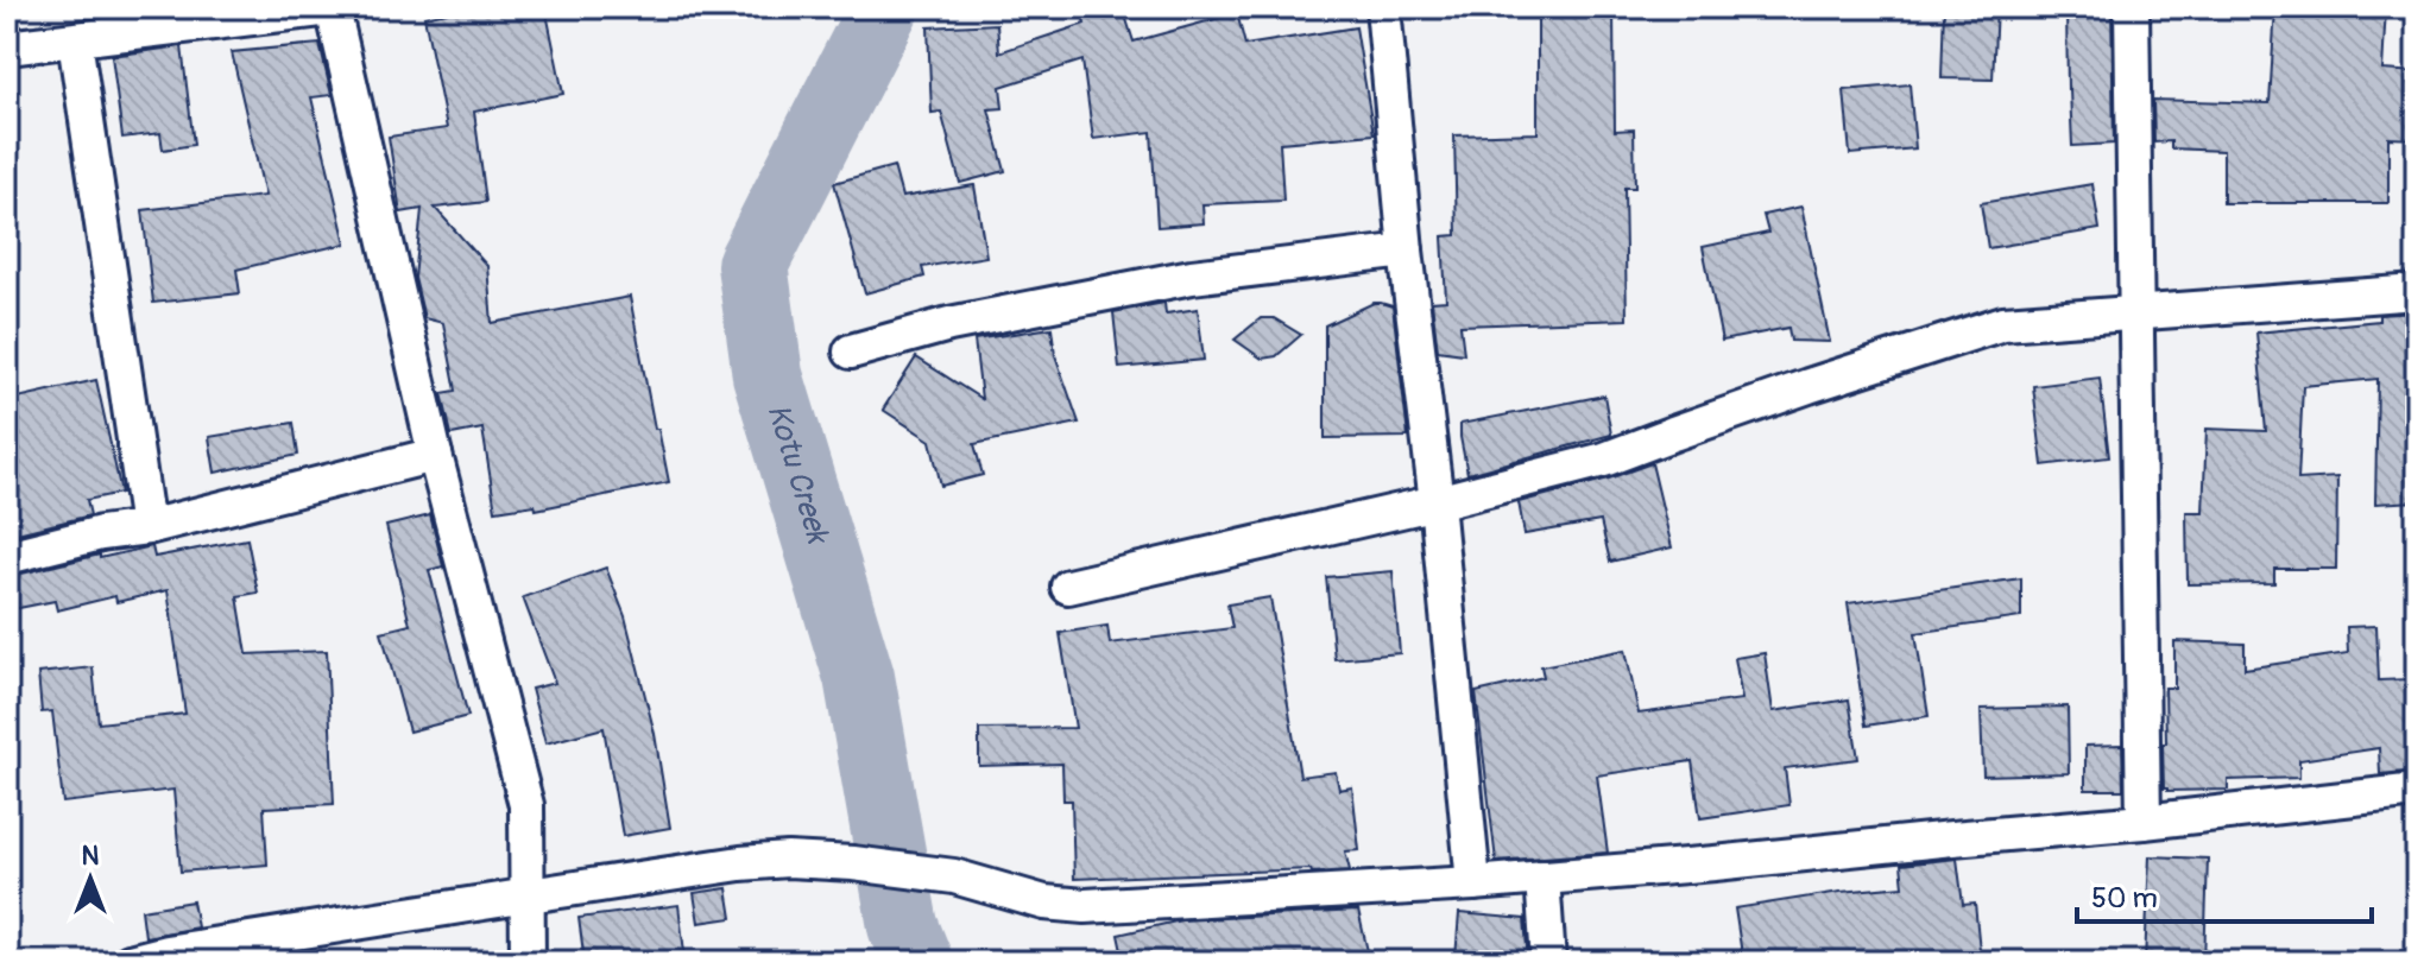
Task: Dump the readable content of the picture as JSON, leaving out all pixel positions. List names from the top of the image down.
{
  "water": ["Kotu Creek"],
  "scale_bar": "50 m",
  "north": "top"
}
